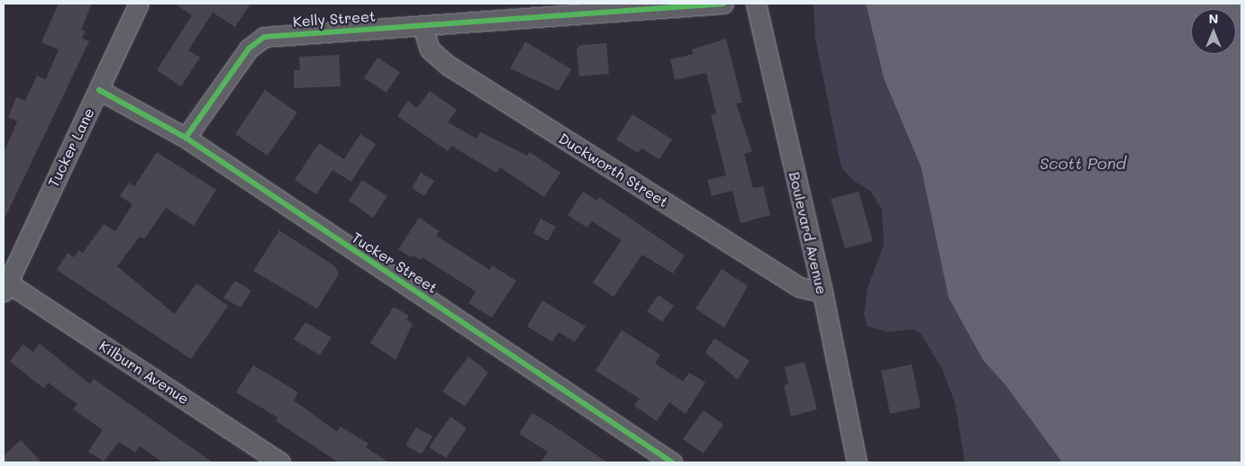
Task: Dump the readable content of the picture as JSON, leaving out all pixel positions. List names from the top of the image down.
{
  "streets": {
    "street": [
      "Kelly Street",
      "Tucker Lane",
      "Duckworth Street",
      "Boulevard Avenue",
      "Tucker Street",
      "Kilburn Avenue"
    ]
  },
  "crossings": [
    ["Kelly Street", "Duckworth Street"],
    ["Kelly Street", "Tucker Street"],
    ["Tucker Lane", "Tucker Street"],
    ["Tucker Lane", "Kilburn Avenue"],
    ["Duckworth Street", "Boulevard Avenue"]
  ],
  "water": ["Scott Pond"],
  "north": "top"
}
